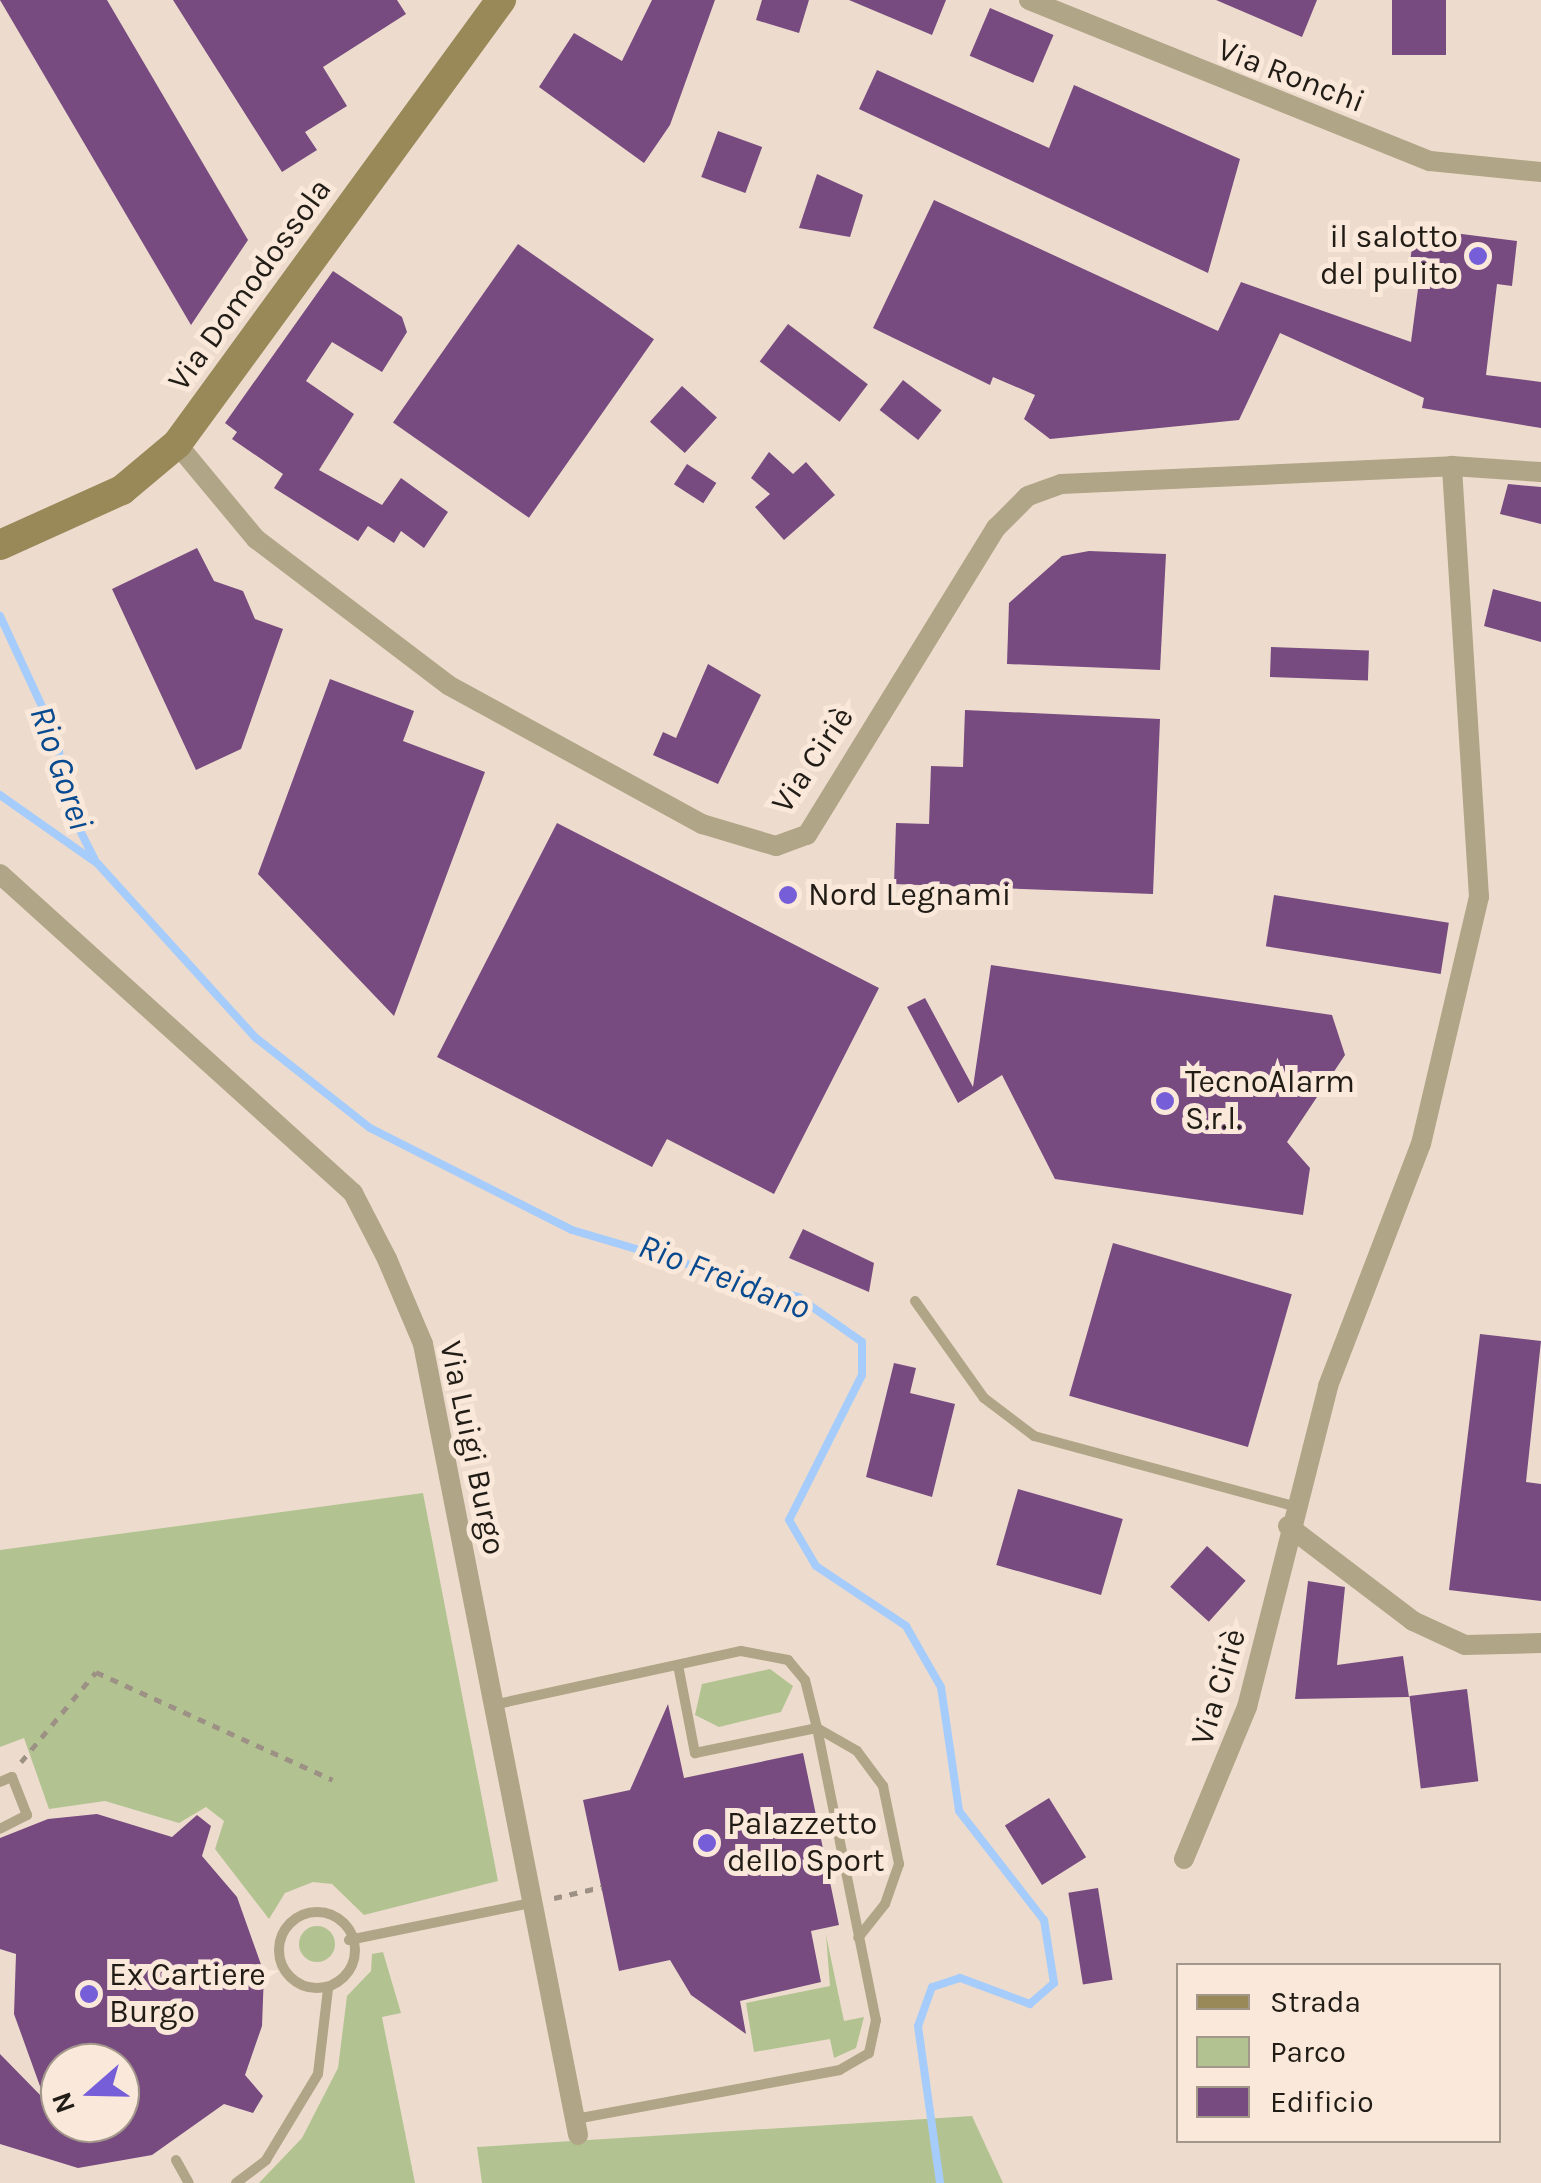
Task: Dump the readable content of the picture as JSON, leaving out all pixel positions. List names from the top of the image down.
{
  "streets": {
    "street": [
      "Via Ronchi",
      "Via Domodossola",
      "Via Ciriè",
      "Via Luigi Burgo"
    ]
  },
  "crossings": [
    ["Via Domodossola", "Via Ciriè"]
  ],
  "water": ["Rio Gorei", "Rio Freidano"],
  "places": [
    "il salotto del pulito",
    "Nord Legnami",
    "TecnoAlarm S.r.l.",
    "Palazzetto dello Sport",
    "Ex Cartiere Burgo"
  ],
  "legend": ["Strada", "Parco", "Edificio"],
  "north": "left"
}
